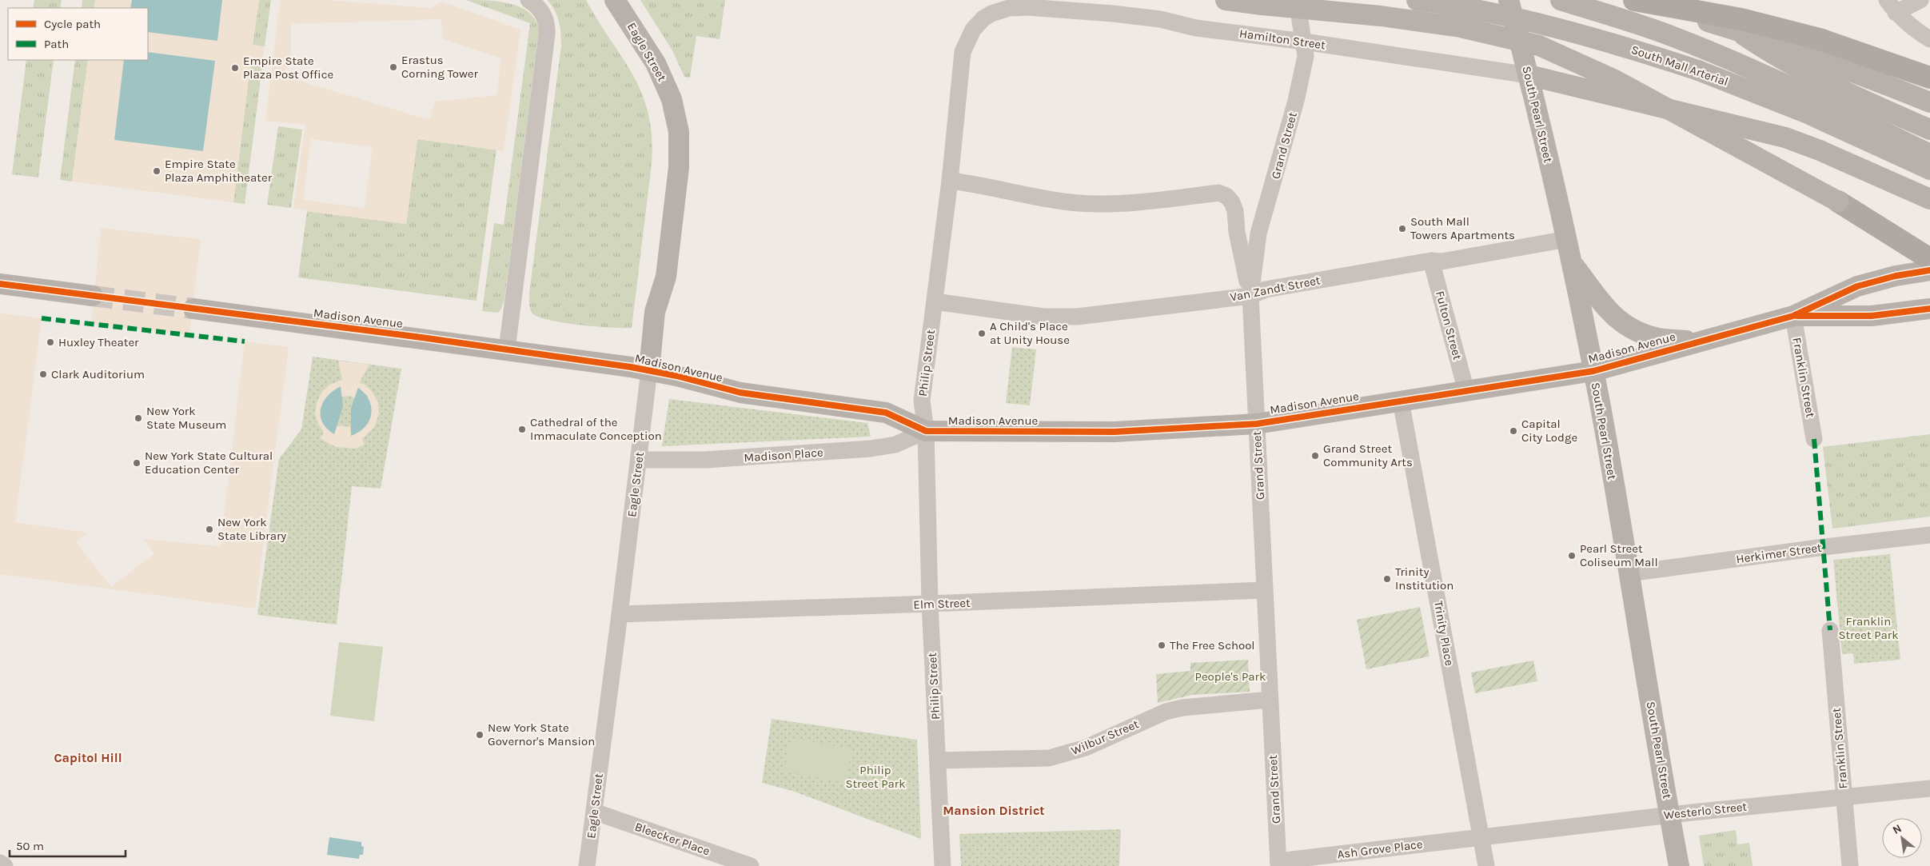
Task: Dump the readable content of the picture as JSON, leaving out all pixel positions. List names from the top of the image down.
{
  "streets": {
    "main road": [
      "Eagle Street",
      "South Mall Arterial",
      "South Pearl Street",
      "Madison Avenue"
    ],
    "street": [
      "Hamilton Street",
      "Grand Street",
      "Van Zandt Street",
      "Fulton Street",
      "Philip Street",
      "Franklin Street",
      "Madison Place",
      "Herkimer Street",
      "Elm Street",
      "Trinity Place",
      "Wilbur Street",
      "Westerlo Street",
      "Bleecker Place",
      "Ash Grove Place"
    ]
  },
  "crossings": [
    ["Hamilton Street", "South Pearl Street"],
    ["Hamilton Street", "Grand Street"],
    ["Hamilton Street", "Philip Street"],
    ["Eagle Street", "Madison Avenue"],
    ["Eagle Street", "Madison Place"],
    ["Eagle Street", "Elm Street"],
    ["Eagle Street", "Bleecker Place"],
    ["South Pearl Street", "Van Zandt Street"],
    ["South Pearl Street", "Madison Avenue"],
    ["South Pearl Street", "Herkimer Street"],
    ["South Pearl Street", "Westerlo Street"],
    ["Grand Street", "Van Zandt Street"],
    ["Grand Street", "Madison Avenue"],
    ["Grand Street", "Elm Street"],
    ["Grand Street", "Wilbur Street"],
    ["Grand Street", "Ash Grove Place"],
    ["Van Zandt Street", "Fulton Street"],
    ["Van Zandt Street", "Philip Street"],
    ["Madison Avenue", "Fulton Street"],
    ["Madison Avenue", "Philip Street"],
    ["Madison Avenue", "Franklin Street"],
    ["Madison Avenue", "Madison Place"],
    ["Madison Avenue", "Trinity Place"],
    ["Philip Street", "Madison Place"],
    ["Philip Street", "Elm Street"],
    ["Philip Street", "Wilbur Street"],
    ["Franklin Street", "Westerlo Street"],
    ["Trinity Place", "Westerlo Street"],
    ["Trinity Place", "Ash Grove Place"],
    ["Westerlo Street", "Ash Grove Place"]
  ],
  "districts": ["Capitol Hill", "Mansion District"],
  "parks": ["Franklin Street Park", "People's Park", "Philip Street Park"],
  "places": [
    "Erastus Corning Tower",
    "Empire State Plaza Post Office",
    "Empire State Plaza Amphitheater",
    "South Mall Towers Apartments",
    "A Child's Place at Unity House",
    "Huxley Theater",
    "Clark Auditorium",
    "New York State Museum",
    "Cathedral of the Immaculate Conception",
    "Capital City Lodge",
    "Grand Street Community Arts",
    "New York State Cultural Education Center",
    "New York State Library",
    "Pearl Street Coliseum Mall",
    "Trinity Institution",
    "The Free School",
    "New York State Governor's Mansion"
  ],
  "legend": ["Cycle path", "Path"],
  "scale_bar": "50 m",
  "north": "top left"
}
